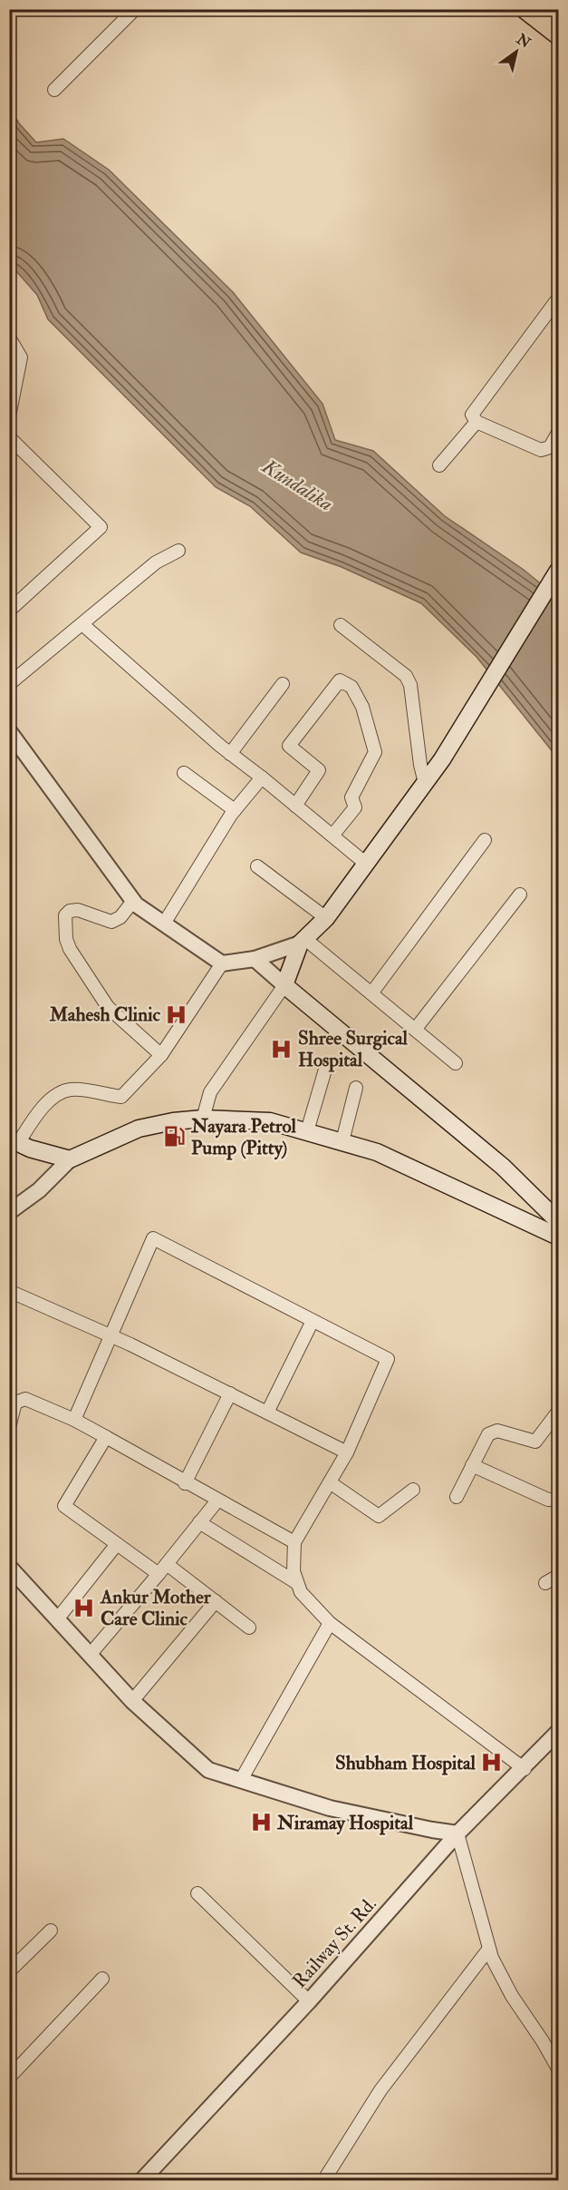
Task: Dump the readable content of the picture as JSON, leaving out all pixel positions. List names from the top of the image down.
{
  "streets": {
    "street": ["Railway St. Rd."]
  },
  "water": ["Kundalika"],
  "places": {
    "hospital": [
      "Mahesh Clinic",
      "Shree Surgical Hospital",
      "Ankur Mother Care Clinic",
      "Shubham Hospital",
      "Niramay Hospital"
    ],
    "fuel station": ["Nayara Petrol Pump (Pitty)"]
  },
  "north": "top right"
}
